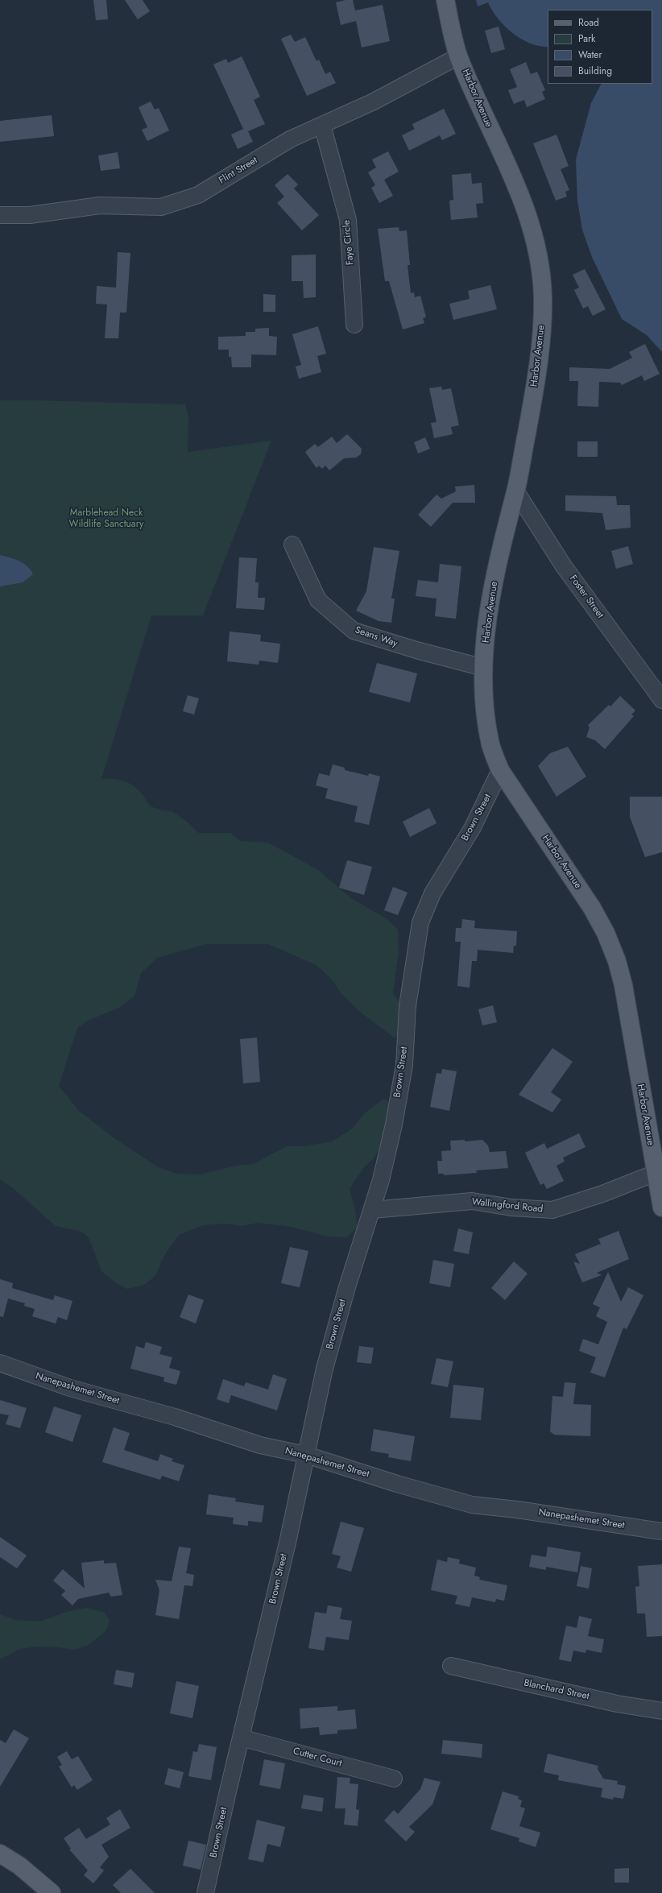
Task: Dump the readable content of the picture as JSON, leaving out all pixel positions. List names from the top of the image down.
{
  "streets": {
    "main road": ["Harbor Avenue"],
    "street": [
      "Flint Street",
      "Faye Circle",
      "Foster Street",
      "Seans Way",
      "Brown Street",
      "Wallingford Road",
      "Nanepashemet Street",
      "Blanchard Street",
      "Cutter Court"
    ]
  },
  "crossings": [
    ["Harbor Avenue", "Flint Street"],
    ["Harbor Avenue", "Foster Street"],
    ["Harbor Avenue", "Seans Way"],
    ["Harbor Avenue", "Brown Street"],
    ["Harbor Avenue", "Wallingford Road"],
    ["Flint Street", "Faye Circle"],
    ["Brown Street", "Wallingford Road"],
    ["Brown Street", "Nanepashemet Street"],
    ["Brown Street", "Cutter Court"]
  ],
  "parks": ["Marblehead Neck Wildlife Sanctuary"],
  "legend": [
    "Road",
    "Park",
    "Water",
    "Building"
  ]
}
